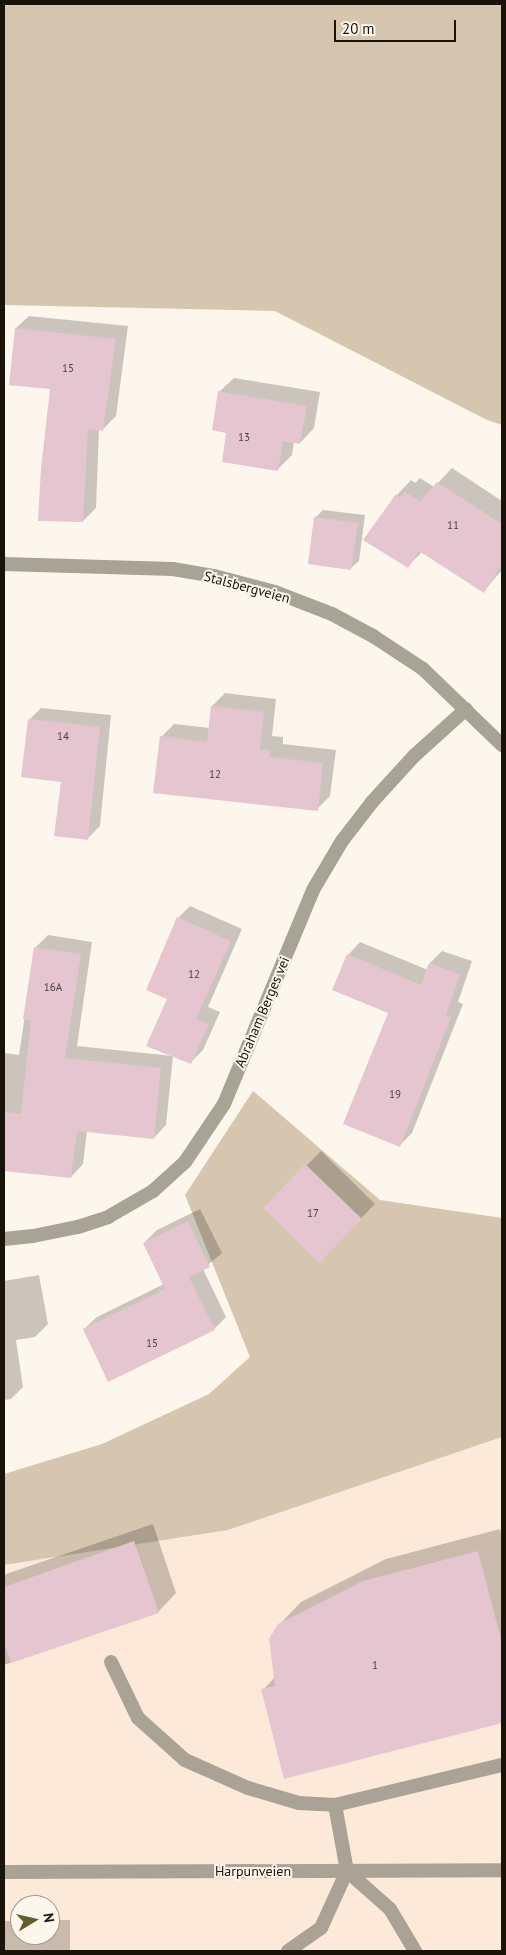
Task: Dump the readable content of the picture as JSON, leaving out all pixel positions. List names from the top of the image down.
{
  "streets": {
    "street": ["Stalsbergveien", "Abraham Berges vei", "Harpunveien"]
  },
  "crossings": [
    ["Stalsbergveien", "Abraham Berges vei"]
  ],
  "house_numbers": [
    "15",
    "13",
    "11",
    "14",
    "12",
    "12",
    "16A",
    "19",
    "17",
    "15",
    "1"
  ],
  "scale_bar": "20 m",
  "north": "right"
}
